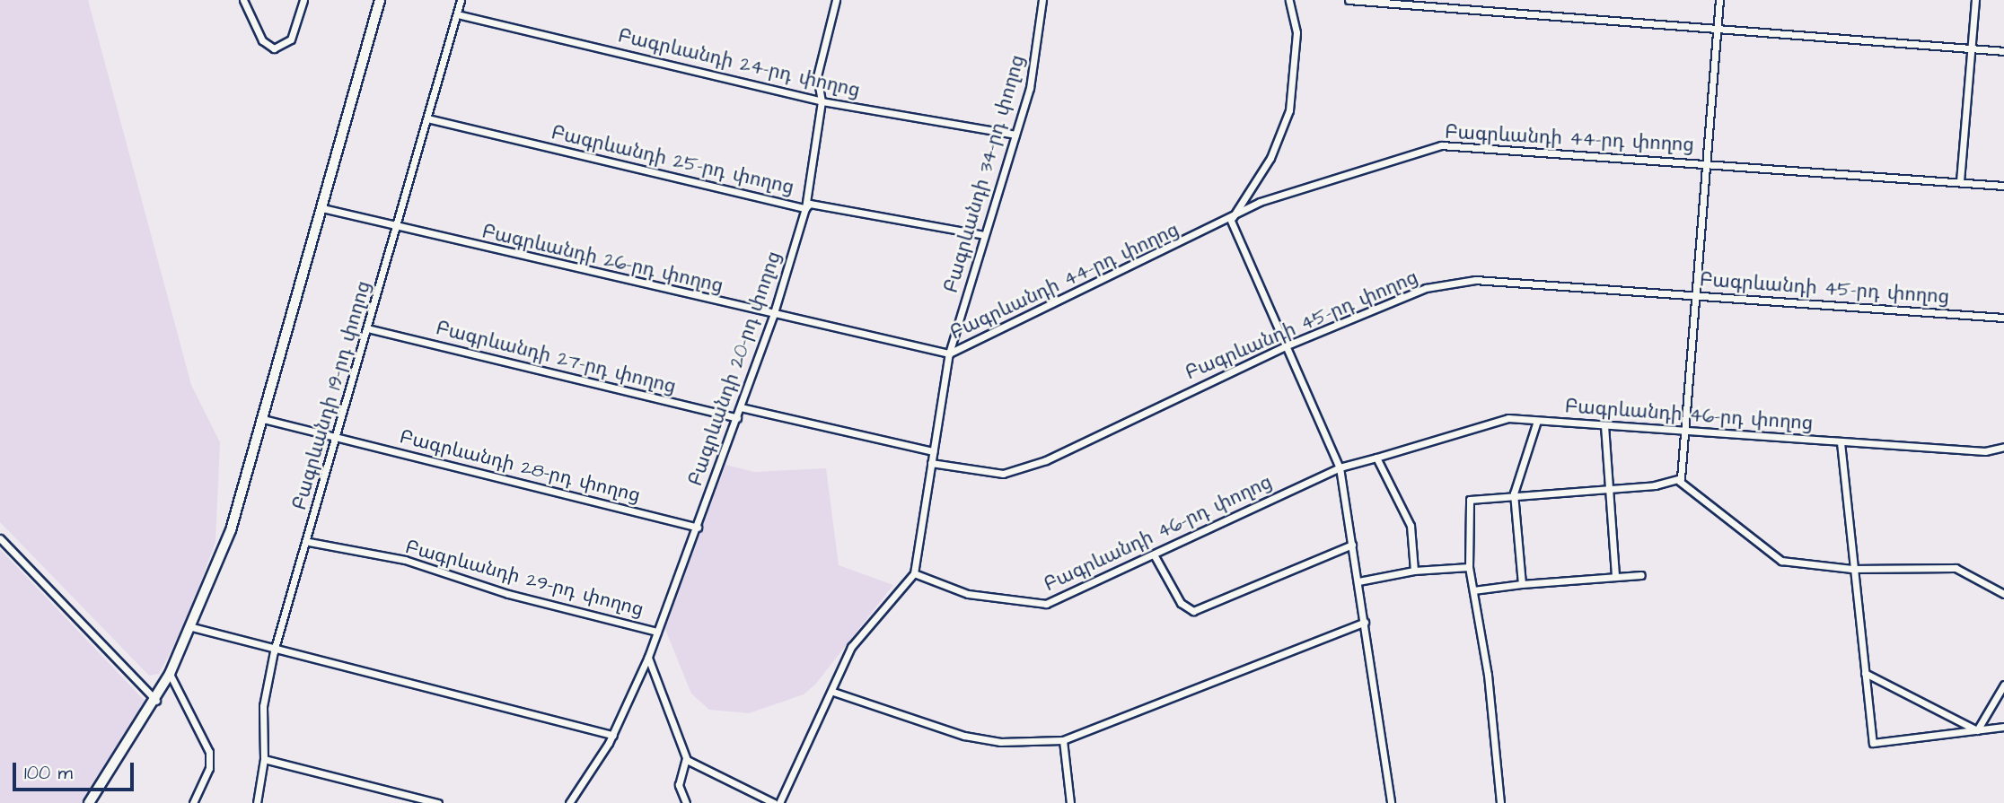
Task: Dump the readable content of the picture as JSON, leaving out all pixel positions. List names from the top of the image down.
{
  "streets": {
    "street": [
      "Բագրևանդի 24-րդ փողոց",
      "Բագրևանդի 44-րդ փողոց",
      "Բագրևանդի 25-րդ փողոց",
      "Բագրևանդի 34-րդ փողոց",
      "Բագրևանդի 26-րդ փողոց",
      "Բագրևանդի 45-րդ փողոց",
      "Բագրևանդի 27-րդ փողոց",
      "Բագրևանդի 20-րդ փողոց",
      "Բագրևանդի 19-րդ փողոց",
      "Բագրևանդի 46-րդ փողոց",
      "Բագրևանդի 28-րդ փողոց",
      "Բագրևանդի 29-րդ փողոց"
    ]
  },
  "crossings": [
    ["Բագրևանդի 24-րդ փողոց", "Բագրևանդի 34-րդ փողոց"],
    ["Բագրևանդի 24-րդ փողոց", "Բագրևանդի 20-րդ փողոց"],
    ["Բագրևանդի 24-րդ փողոց", "Բագրևանդի 19-րդ փողոց"],
    ["Բագրևանդի 44-րդ փողոց", "Բագրևանդի 34-րդ փողոց"],
    ["Բագրևանդի 44-րդ փողոց", "Բագրևանդի 26-րդ փողոց"],
    ["Բագրևանդի 25-րդ փողոց", "Բագրևանդի 34-րդ փողոց"],
    ["Բագրևանդի 25-րդ փողոց", "Բագրևանդի 20-րդ փողոց"],
    ["Բագրևանդի 25-րդ փողոց", "Բագրևանդի 19-րդ փողոց"],
    ["Բագրևանդի 34-րդ փողոց", "Բագրևանդի 26-րդ փողոց"],
    ["Բագրևանդի 34-րդ փողոց", "Բագրևանդի 45-րդ փողոց"],
    ["Բագրևանդի 34-րդ փողոց", "Բագրևանդի 46-րդ փողոց"],
    ["Բագրևանդի 26-րդ փողոց", "Բագրևանդի 20-րդ փողոց"],
    ["Բագրևանդի 26-րդ փողոց", "Բագրևանդի 19-րդ փողոց"],
    ["Բագրևանդի 27-րդ փողոց", "Բագրևանդի 20-րդ փողոց"],
    ["Բագրևանդի 27-րդ փողոց", "Բագրևանդի 19-րդ փողոց"],
    ["Բագրևանդի 20-րդ փողոց", "Բագրևանդի 28-րդ փողոց"],
    ["Բագրևանդի 20-րդ փողոց", "Բագրևանդի 29-րդ փողոց"],
    ["Բագրևանդի 19-րդ փողոց", "Բագրևանդի 28-րդ փողոց"],
    ["Բագրևանդի 19-րդ փողոց", "Բագրևանդի 29-րդ փողոց"]
  ],
  "scale_bar": "100 m"
}
